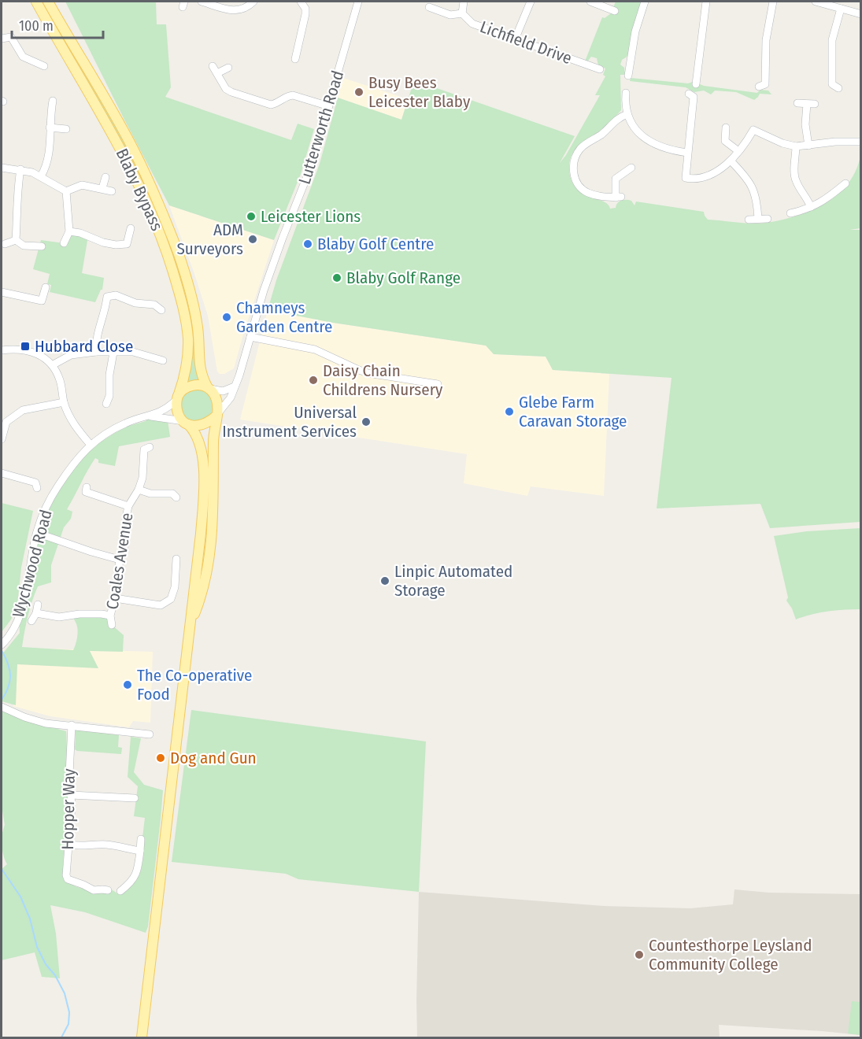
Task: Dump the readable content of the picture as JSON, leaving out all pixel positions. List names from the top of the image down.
{
  "streets": {
    "main road": ["Blaby Bypass"],
    "street": [
      "Lichfield Drive",
      "Lutterworth Road",
      "Coales Avenue",
      "Wychwood Road",
      "Hopper Way"
    ]
  },
  "crossings": [
    ["Lutterworth Road", "Blaby Bypass"],
    ["Lutterworth Road", "Wychwood Road"],
    ["Blaby Bypass", "Wychwood Road"]
  ],
  "places": {
    "other": [
      "Busy Bees Leicester Blaby",
      "Leicester Lions",
      "ADM Surveyors",
      "Blaby Golf Centre",
      "Blaby Golf Range",
      "Chamneys Garden Centre",
      "Daisy Chain Childrens Nursery",
      "Glebe Farm Caravan Storage",
      "Universal Instrument Services",
      "Linpic Automated Storage",
      "The Co-operative Food",
      "Dog and Gun",
      "Countesthorpe Leysland Community College"
    ],
    "transit": ["Hubbard Close"]
  },
  "scale_bar": "100 m"
}
